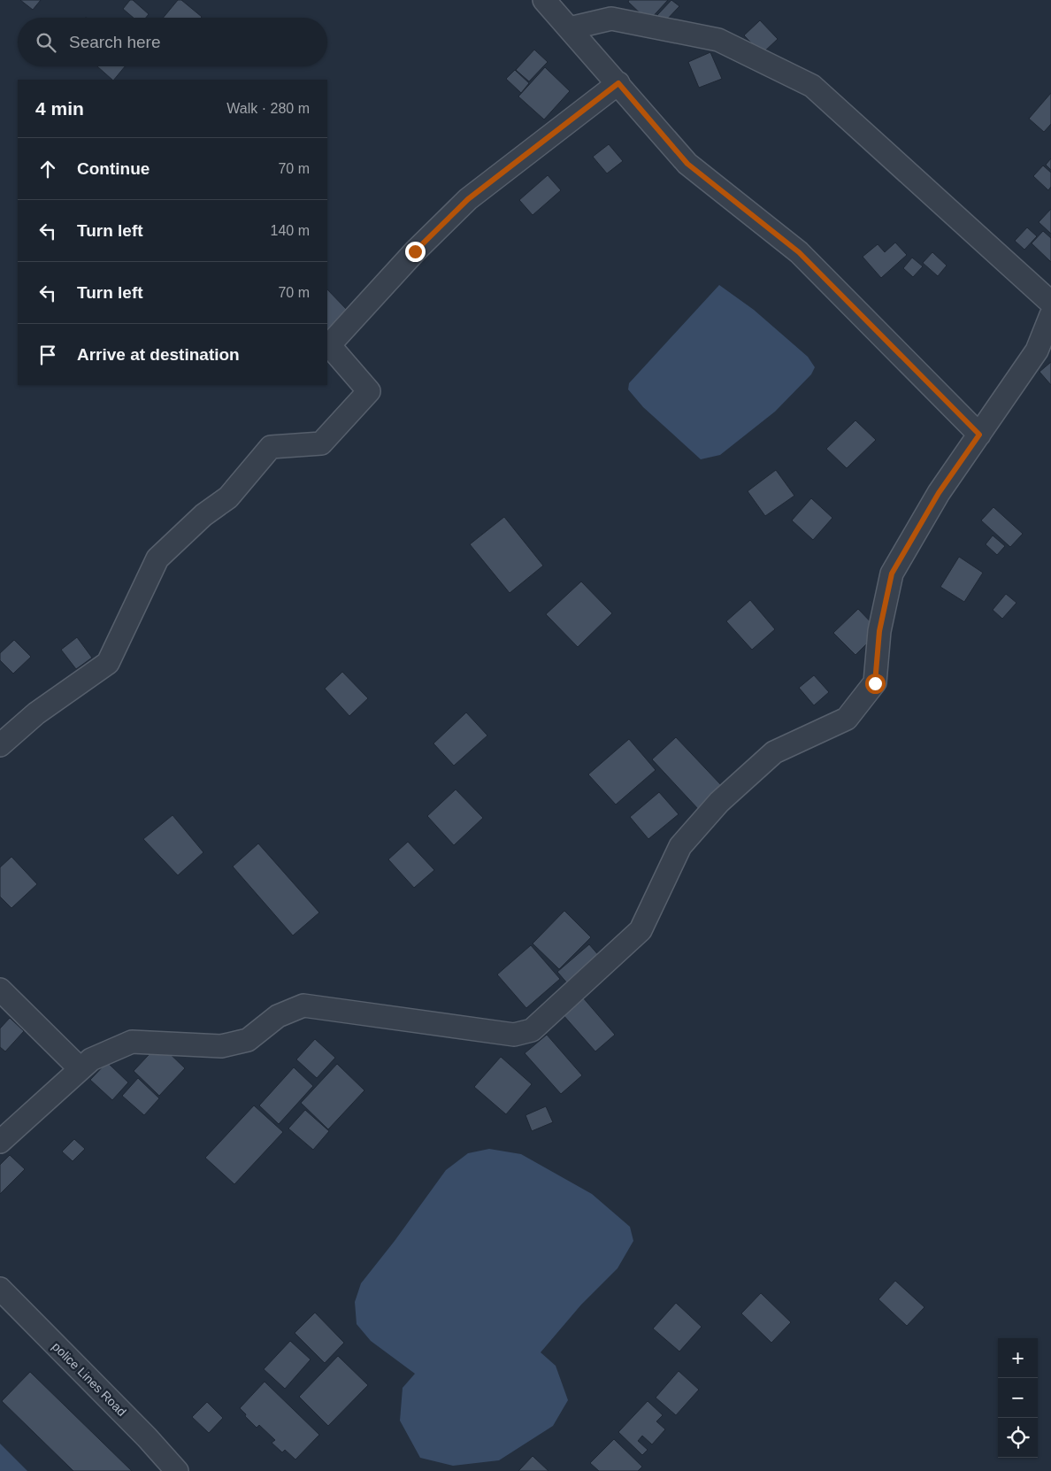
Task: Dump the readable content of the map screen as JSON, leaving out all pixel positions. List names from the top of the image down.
{
  "streets": {
    "street": ["police Lines Road"]
  },
  "page": {
    "search": "Search here",
    "heading": ["4 min", "Walk · 280 m"],
    "list": [
      ["Continue", "70 m"],
      ["Turn left", "140 m"],
      ["Turn left", "70 m"],
      "Arrive at destination"
    ],
    "map_buttons": ["+", "−"]
  }
}
